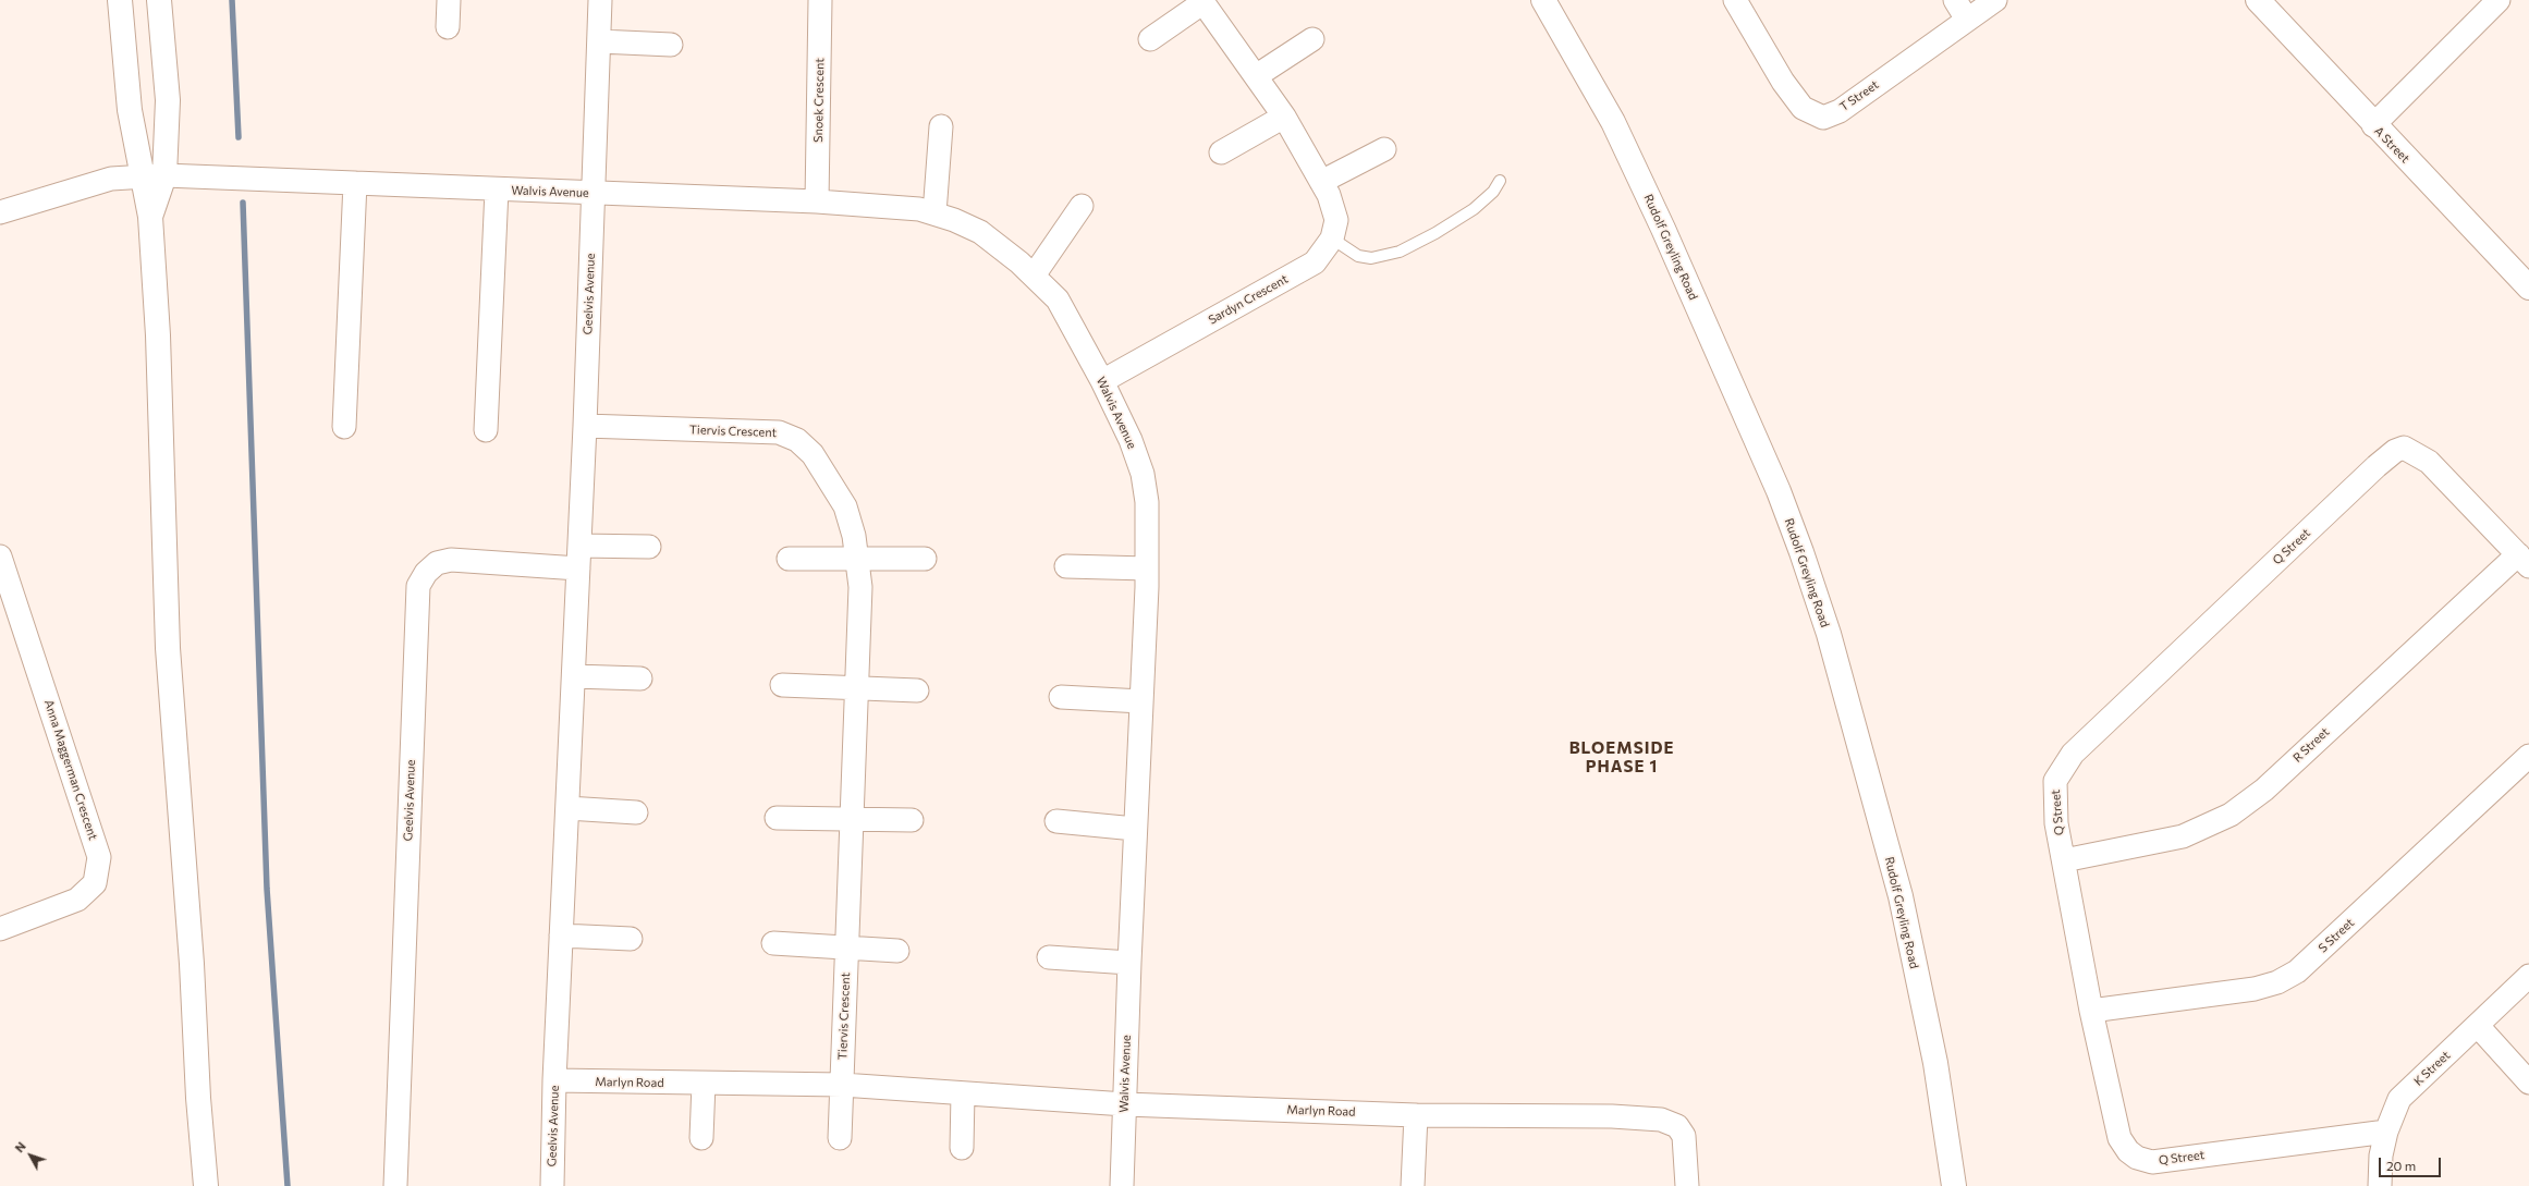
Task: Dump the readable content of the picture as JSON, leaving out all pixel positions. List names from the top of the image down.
{
  "streets": {
    "street": [
      "T Street",
      "Snoek Crescent",
      "A Street",
      "Walvis Avenue",
      "Rudolf Greyling Road",
      "Geelvis Avenue",
      "Sardyn Crescent",
      "Tiervis Crescent",
      "Q Street",
      "R Street",
      "Anna Maggerman Crescent",
      "S Street",
      "K Street",
      "Marlyn Road"
    ]
  },
  "crossings": [
    ["Snoek Crescent", "Walvis Avenue"],
    ["Walvis Avenue", "Geelvis Avenue"],
    ["Walvis Avenue", "Sardyn Crescent"],
    ["Walvis Avenue", "Marlyn Road"],
    ["Geelvis Avenue", "Tiervis Crescent"],
    ["Geelvis Avenue", "Marlyn Road"],
    ["Tiervis Crescent", "Marlyn Road"],
    ["Q Street", "R Street"],
    ["Q Street", "S Street"],
    ["Q Street", "K Street"]
  ],
  "districts": ["BLOEMSIDE PHASE 1"],
  "scale_bar": "20 m",
  "north": "top left"
}
